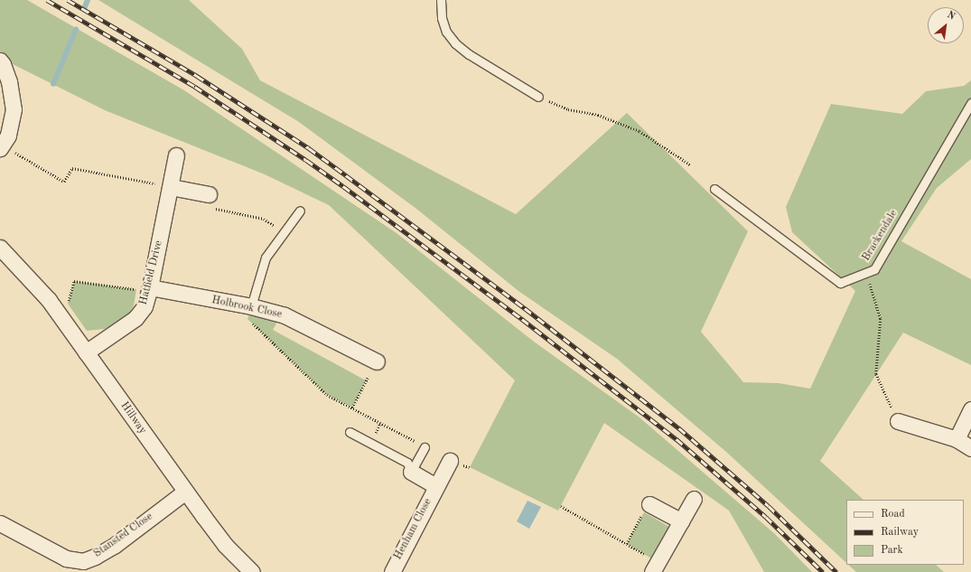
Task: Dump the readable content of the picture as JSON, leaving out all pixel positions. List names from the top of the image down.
{
  "streets": {
    "street": [
      "Hatfield Drive",
      "Holbrook Close",
      "Hillway",
      "Henham Close",
      "Stansted Close"
    ],
    "lane": ["Brackendale"]
  },
  "crossings": [
    ["Hatfield Drive", "Holbrook Close"],
    ["Hatfield Drive", "Hillway"],
    ["Hillway", "Stansted Close"]
  ],
  "legend": ["Road", "Railway", "Park"],
  "north": "top right"
}
